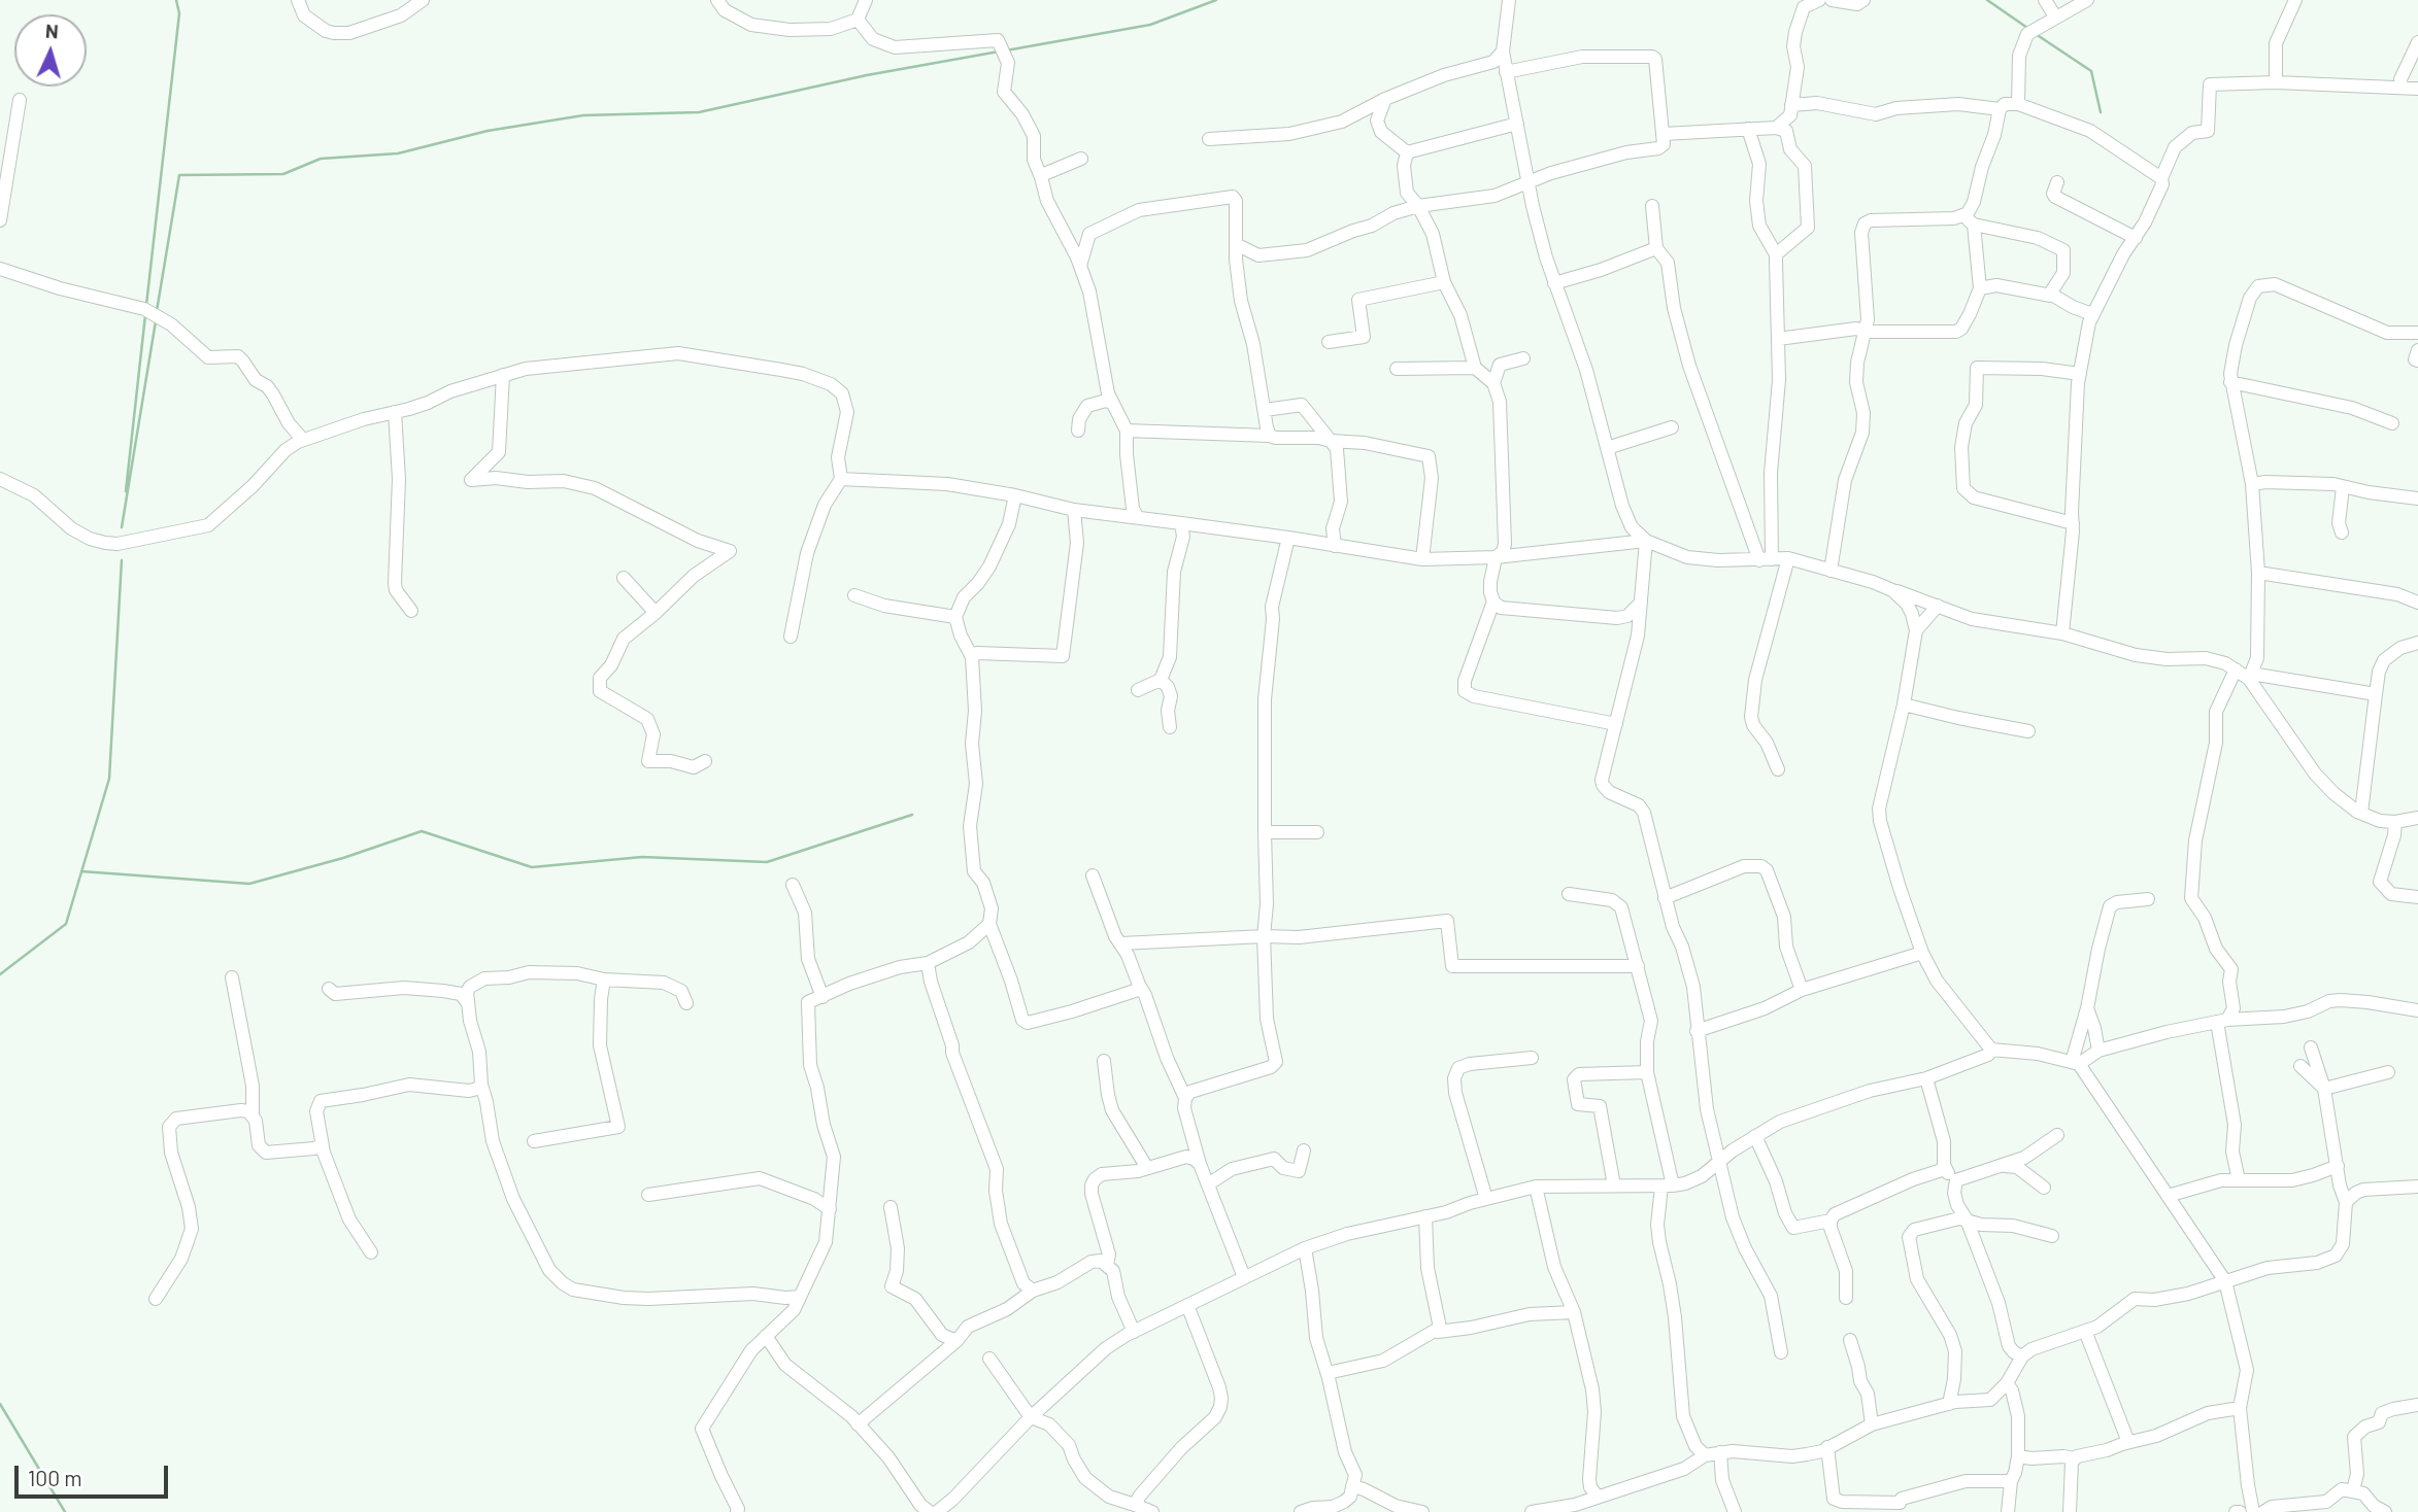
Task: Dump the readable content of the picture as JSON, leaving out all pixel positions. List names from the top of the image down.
{
  "scale_bar": "100 m",
  "north": "top"
}
